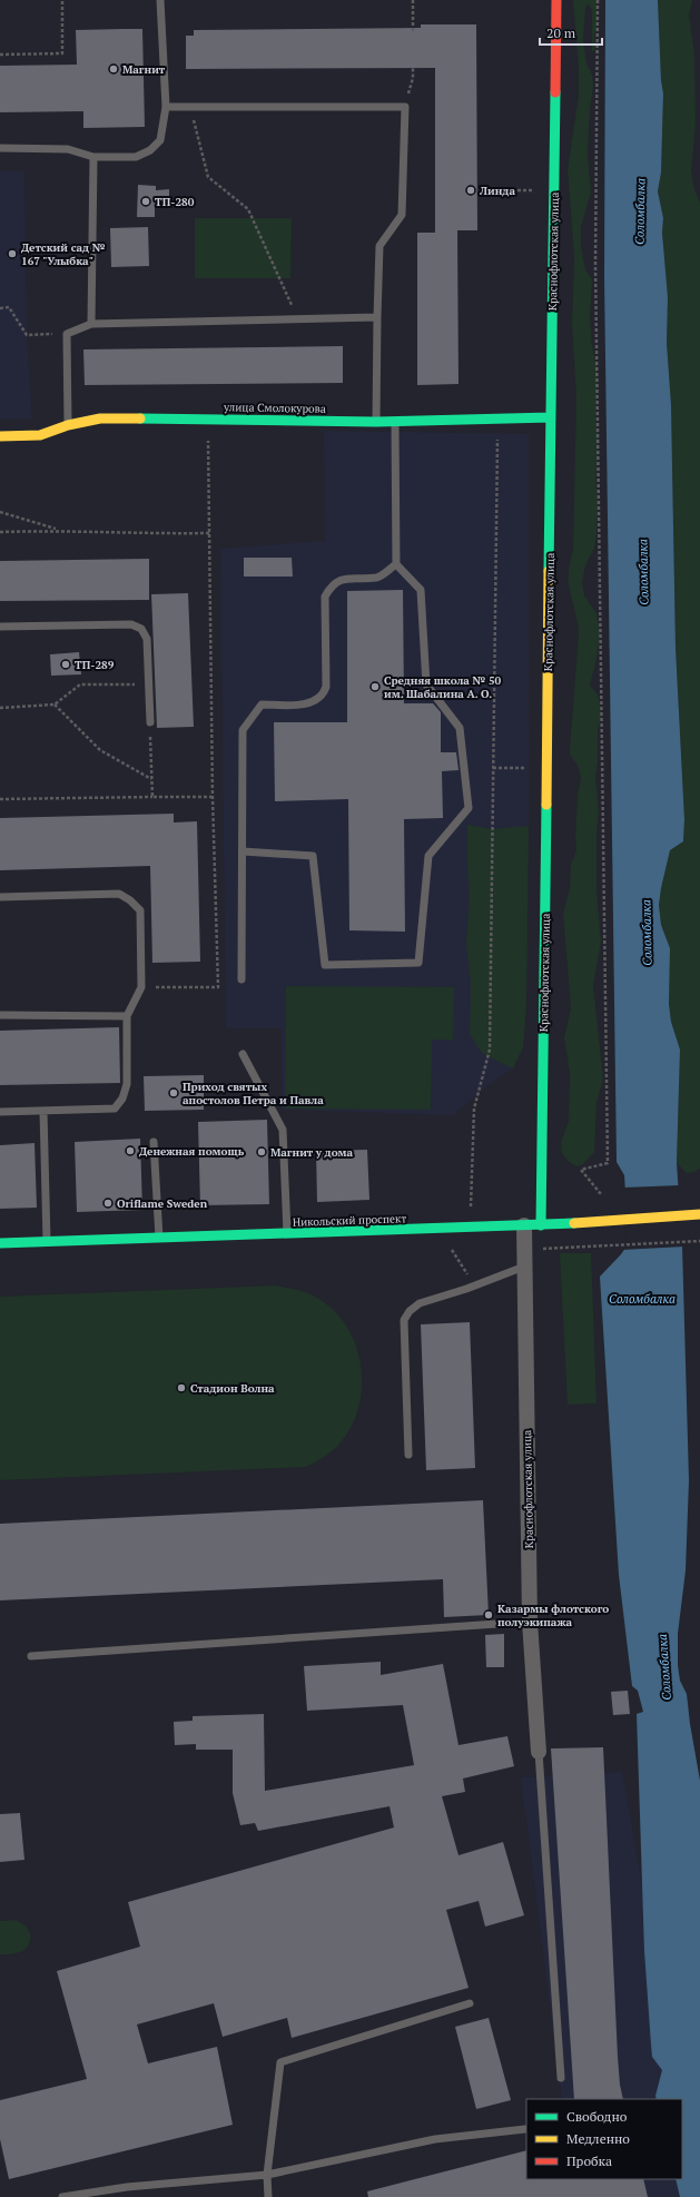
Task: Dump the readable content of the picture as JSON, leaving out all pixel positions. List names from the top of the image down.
{
  "streets": {
    "street": ["Краснофлотская улица", "улица Смолокурова", "Никольский проспект"]
  },
  "crossings": [
    ["Краснофлотская улица", "улица Смолокурова"],
    ["Краснофлотская улица", "Никольский проспект"]
  ],
  "water": ["Соломбалка"],
  "places": [
    "Магнит",
    "Линда",
    "ТП-280",
    "Детский сад № 167 \"Улыбка\"",
    "ТП-289",
    "Средняя школа № 50 им. Шабалина А. О.",
    "Приход святых апостолов Петра и Павла",
    "Денежная помощь",
    "Магнит у дома",
    "Oriflame Sweden",
    "Стадион Волна",
    "Казармы флотского полуэкипажа"
  ],
  "legend": ["Свободно", "Медленно", "Пробка"],
  "scale_bar": "20 m"
}
